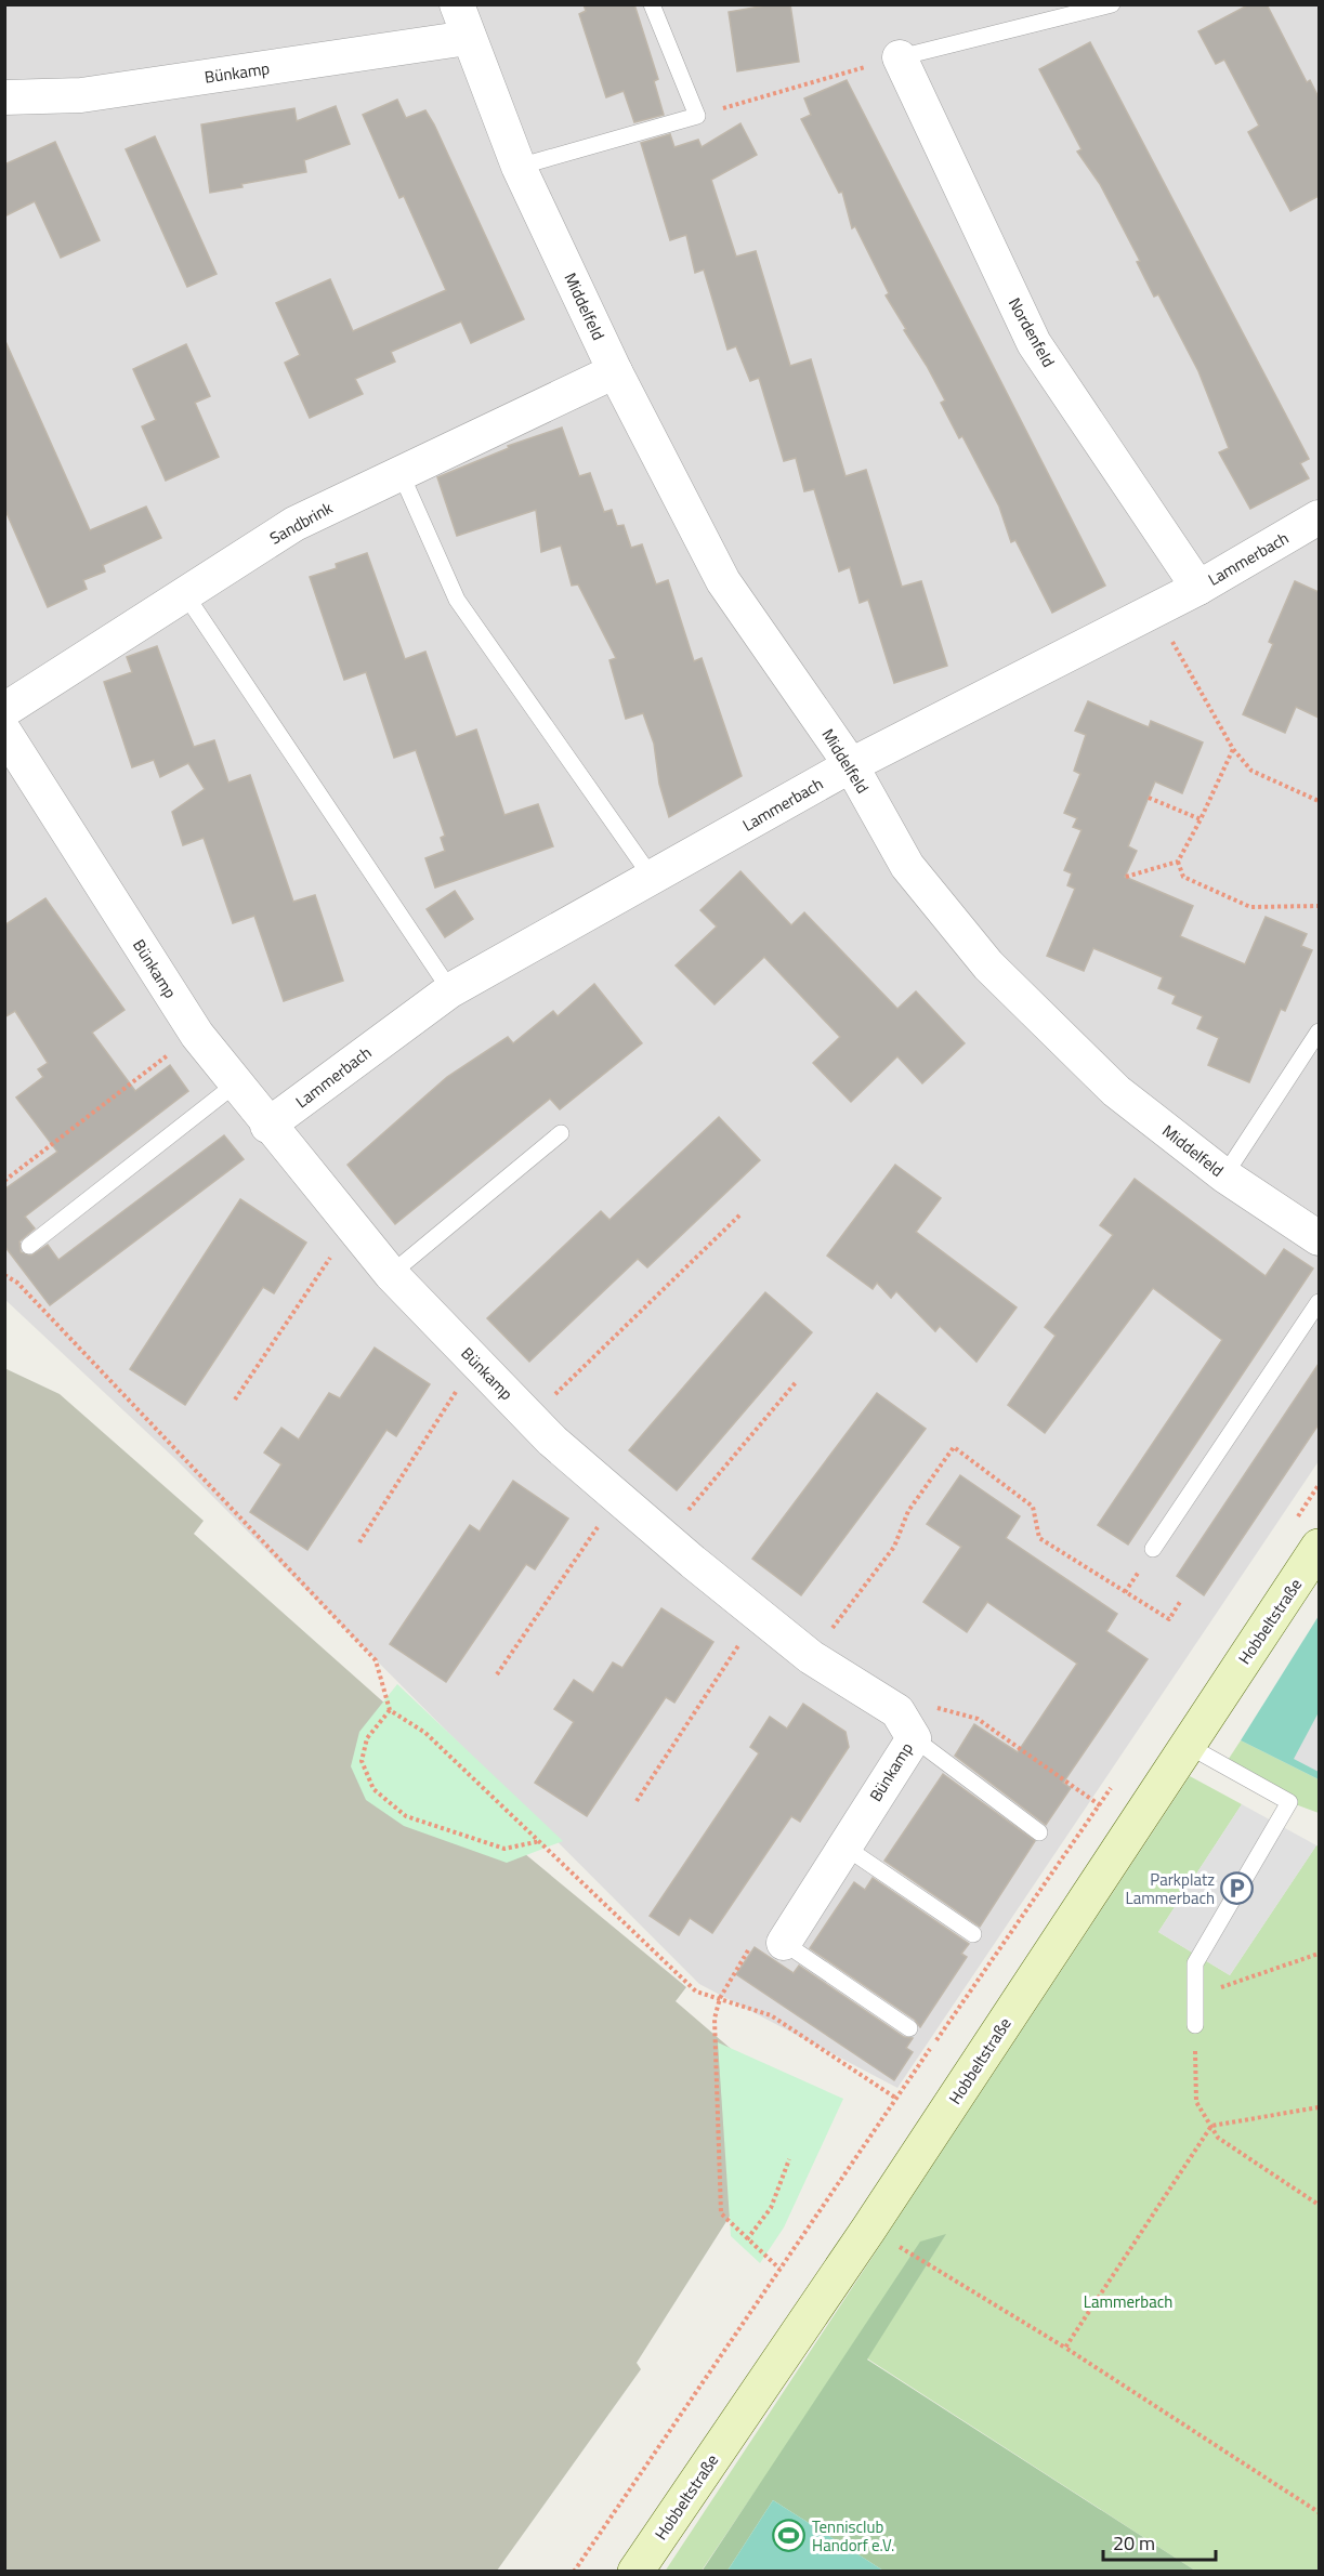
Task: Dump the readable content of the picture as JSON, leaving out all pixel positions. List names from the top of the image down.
{
  "streets": {
    "street": [
      "Bünkamp",
      "Middelfeld",
      "Nordenfeld",
      "Sandbrink",
      "Lammerbach",
      "Hobbeltstraße"
    ]
  },
  "crossings": [
    ["Bünkamp", "Middelfeld"],
    ["Bünkamp", "Lammerbach"],
    ["Middelfeld", "Sandbrink"],
    ["Middelfeld", "Lammerbach"],
    ["Nordenfeld", "Lammerbach"]
  ],
  "parks": ["Lammerbach"],
  "places": {
    "parking": ["Parkplatz Lammerbach"],
    "sports": ["Tennisclub Handorf e.V."]
  },
  "scale_bar": "20 m"
}
